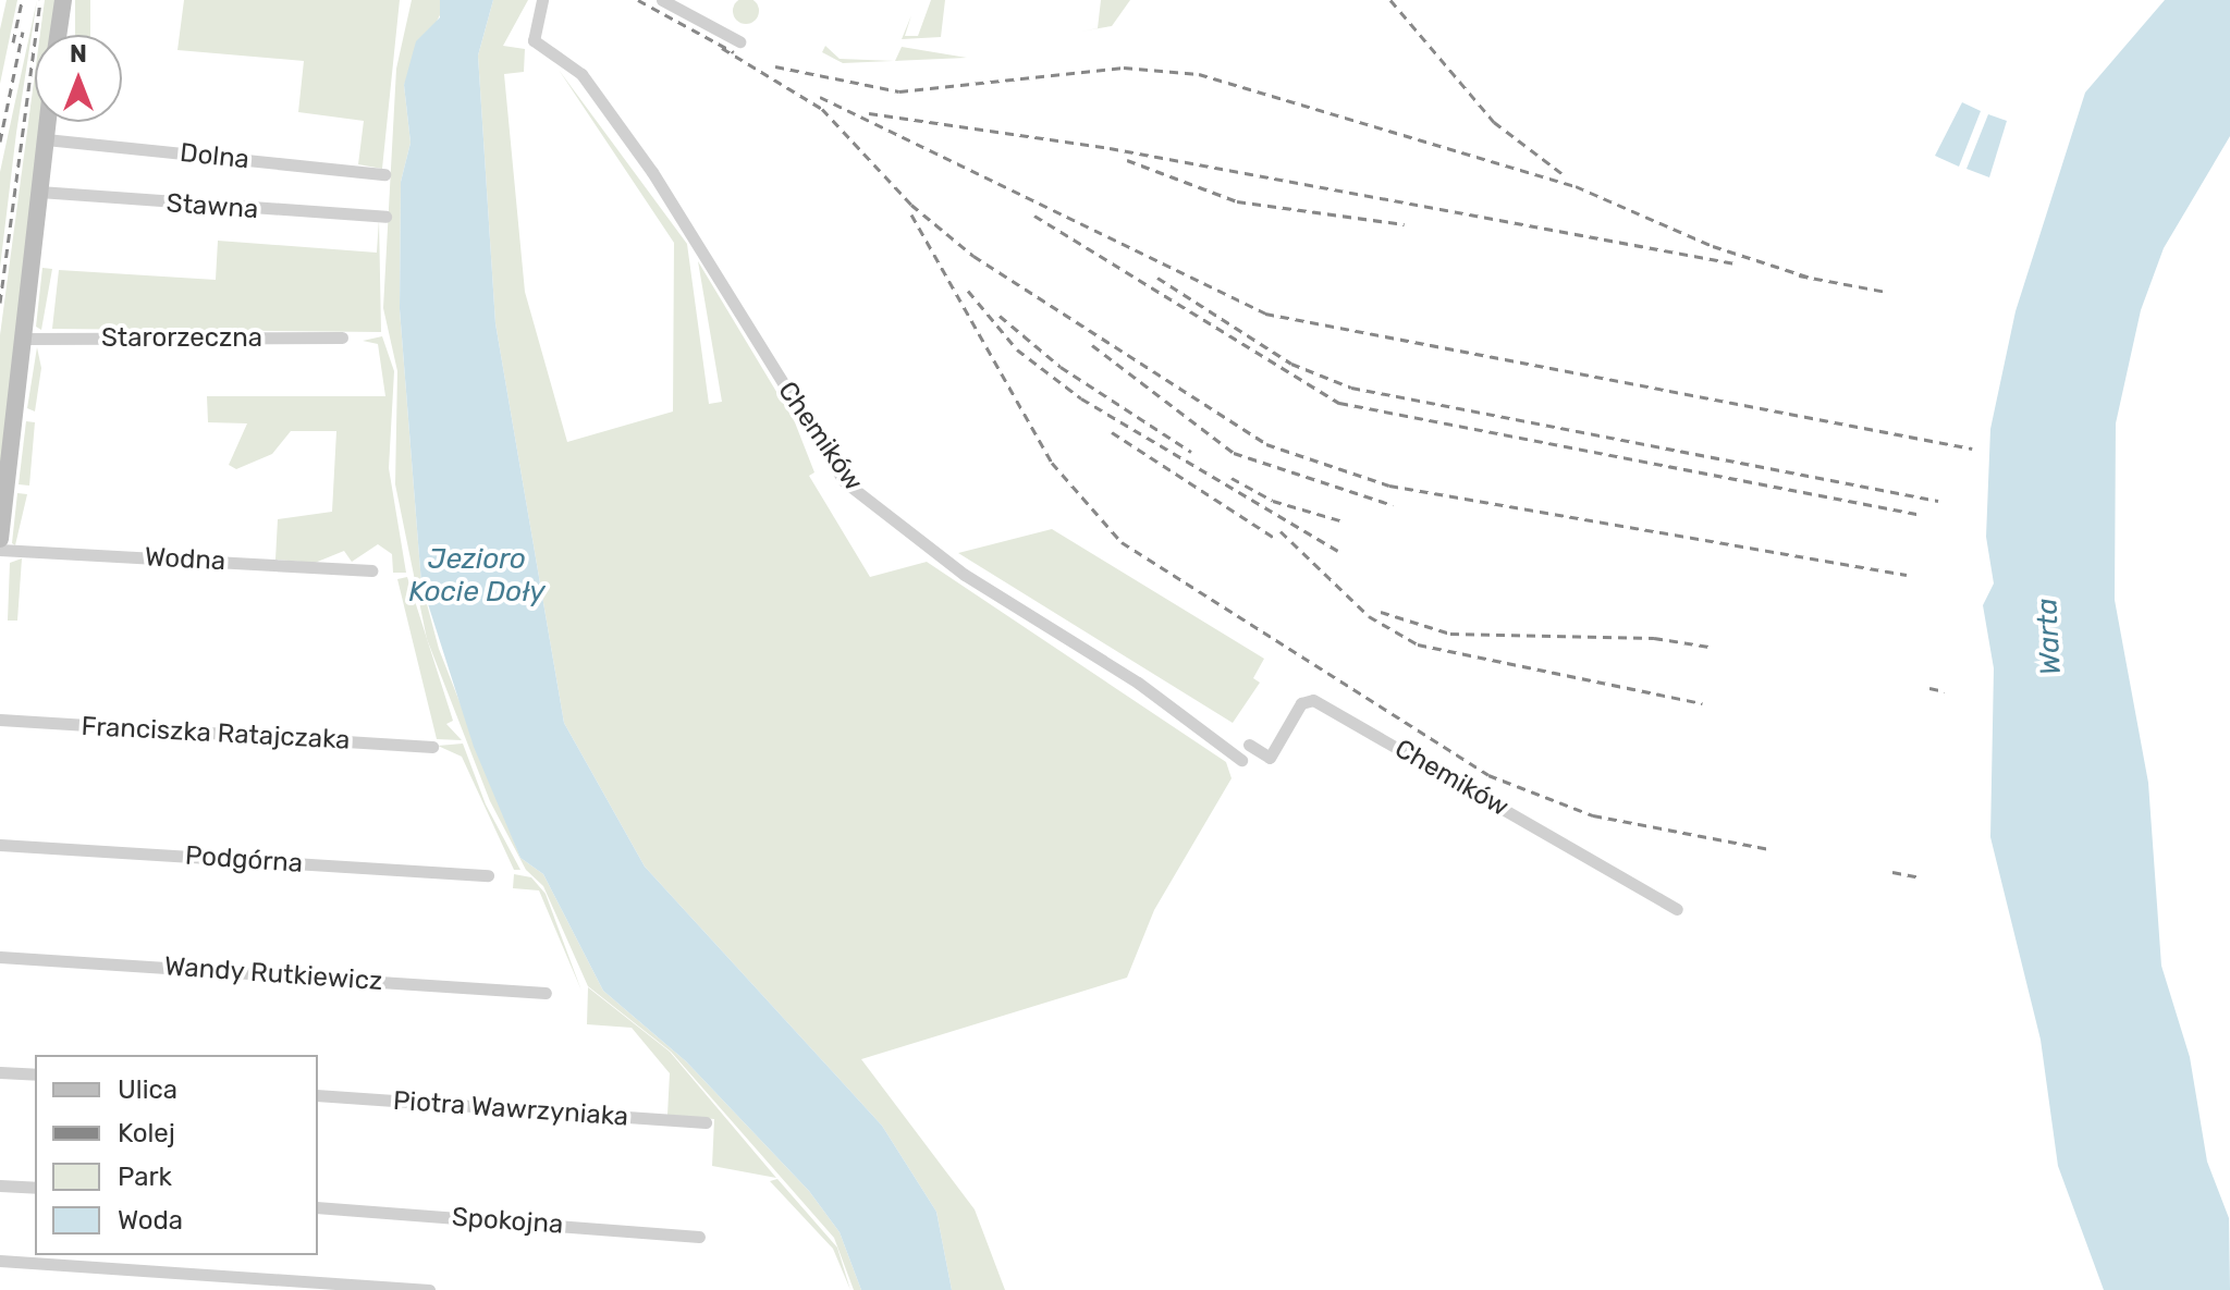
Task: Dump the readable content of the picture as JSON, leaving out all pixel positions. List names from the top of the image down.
{
  "streets": {
    "street": [
      "Dolna",
      "Stawna",
      "Starorzeczna",
      "Chemików",
      "Wodna",
      "Franciszka Ratajczaka",
      "Podgórna",
      "Wandy Rutkiewicz",
      "Piotra Wawrzyniaka",
      "Spokojna"
    ]
  },
  "water": ["Jezioro Kocie Doły", "Warta"],
  "legend": [
    "Ulica",
    "Kolej",
    "Park",
    "Woda"
  ],
  "north": "top"
}
